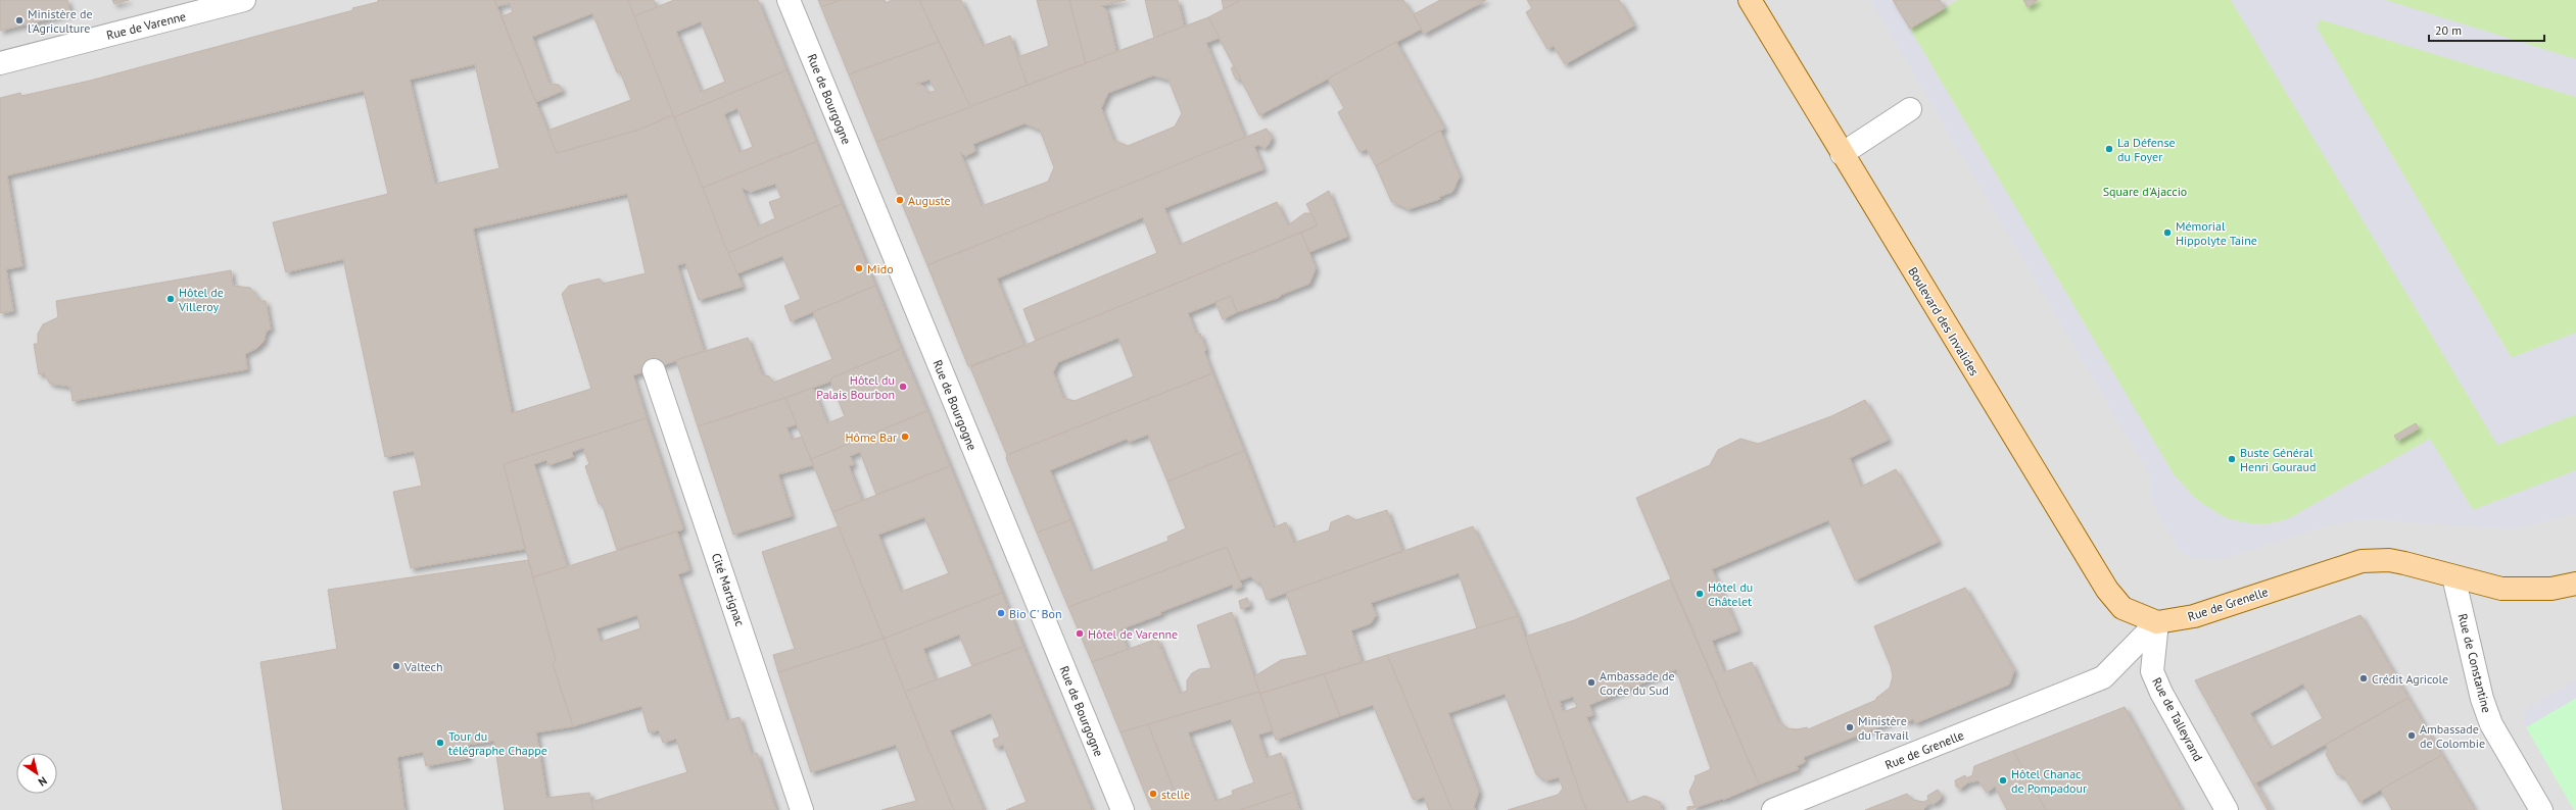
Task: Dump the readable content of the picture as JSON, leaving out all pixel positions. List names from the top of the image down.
{
  "streets": {
    "main road": ["Boulevard des Invalides", "Rue de Grenelle"],
    "street": [
      "Rue de Varenne",
      "Rue de Bourgogne",
      "Cité Martignac",
      "Rue de Constantine",
      "Rue de Talleyrand"
    ]
  },
  "crossings": [
    ["Boulevard des Invalides", "Rue de Grenelle"],
    ["Boulevard des Invalides", "Rue de Talleyrand"],
    ["Rue de Grenelle", "Rue de Constantine"],
    ["Rue de Grenelle", "Rue de Talleyrand"]
  ],
  "parks": ["Square d'Ajaccio"],
  "places": [
    "Ministère de l'Agriculture",
    "La Défense du Foyer",
    "Auguste",
    "Mémorial Hippolyte Taine",
    "Mido",
    "Hôtel de Villeroy",
    "Hôtel du Palais Bourbon",
    "Hôme Bar",
    "Buste Général Henri Gouraud",
    "Hôtel du Châtelet",
    "Bio C' Bon",
    "Hôtel de Varenne",
    "Valtech",
    "Crédit Agricole",
    "Ambassade de Corée du Sud",
    "Ministère du Travail",
    "Ambassade de Colombie",
    "Tour du télégraphe Chappe",
    "Hôtel Chanac de Pompadour",
    "stelle"
  ],
  "scale_bar": "20 m",
  "north": "bottom right"
}
